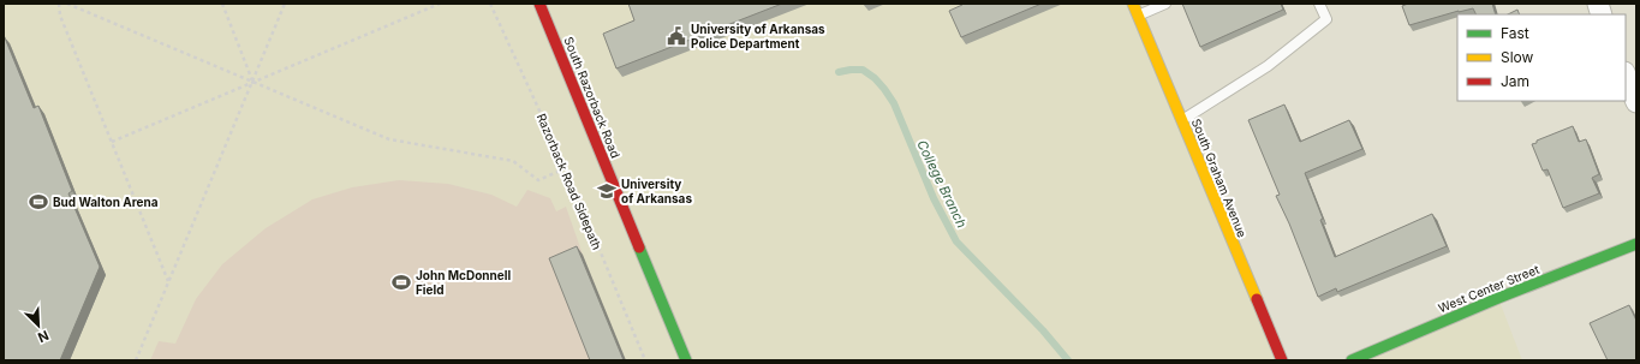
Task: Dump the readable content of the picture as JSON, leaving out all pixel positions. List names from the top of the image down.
{
  "streets": {
    "street": ["South Razorback Road", "South Graham Avenue", "West Center Street"],
    "path": ["Razorback Road Sidepath"]
  },
  "water": ["College Branch"],
  "places": {
    "public building": ["University of Arkansas Police Department"],
    "school or university": ["University of Arkansas"],
    "sports": ["Bud Walton Arena", "John McDonnell Field"]
  },
  "legend": ["Fast", "Slow", "Jam"],
  "north": "bottom right"
}
